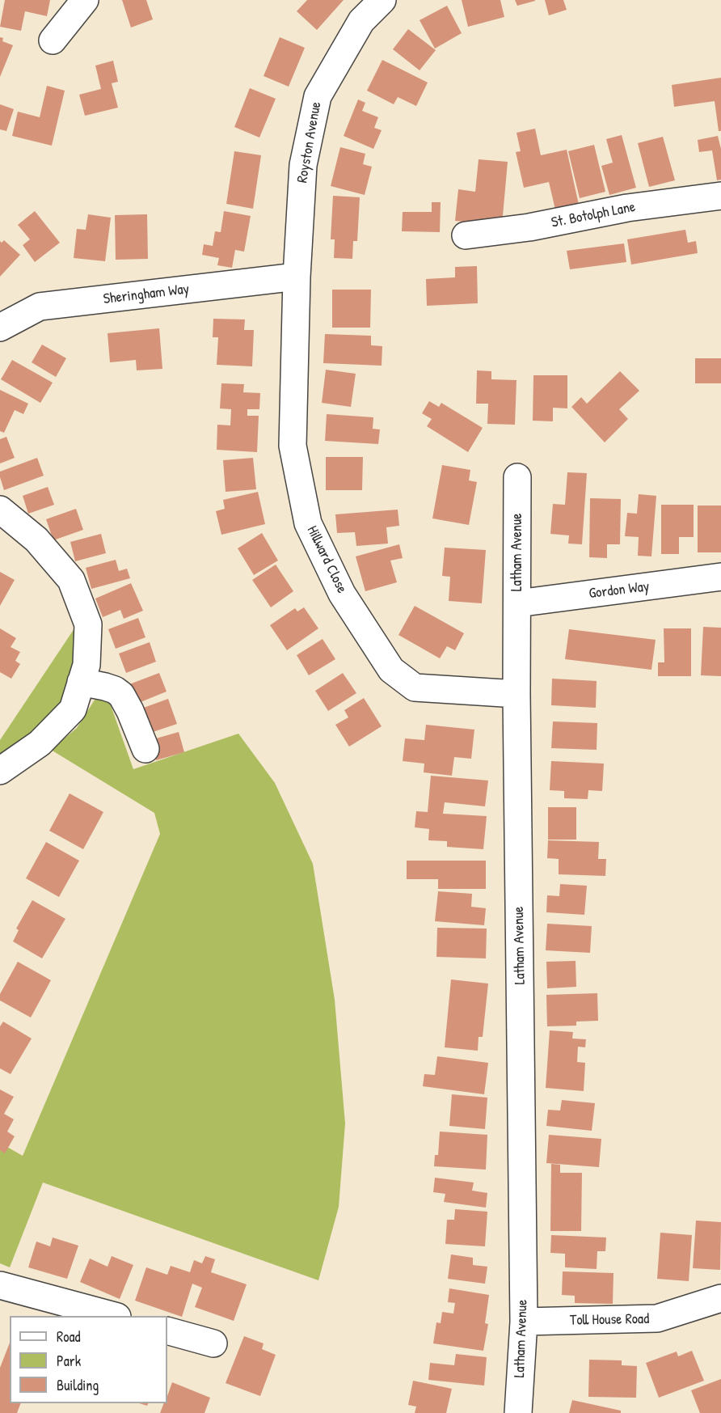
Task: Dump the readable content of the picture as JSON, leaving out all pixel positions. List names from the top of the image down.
{
  "streets": {
    "street": [
      "Royston Avenue",
      "St. Botolph Lane",
      "Sheringham Way",
      "Latham Avenue",
      "Hillward Close",
      "Gordon Way",
      "Toll House Road"
    ]
  },
  "crossings": [
    ["Royston Avenue", "Sheringham Way"],
    ["Royston Avenue", "Hillward Close"],
    ["Sheringham Way", "Hillward Close"],
    ["Latham Avenue", "Hillward Close"],
    ["Latham Avenue", "Gordon Way"],
    ["Latham Avenue", "Toll House Road"]
  ],
  "legend": ["Road", "Park", "Building"]
}
